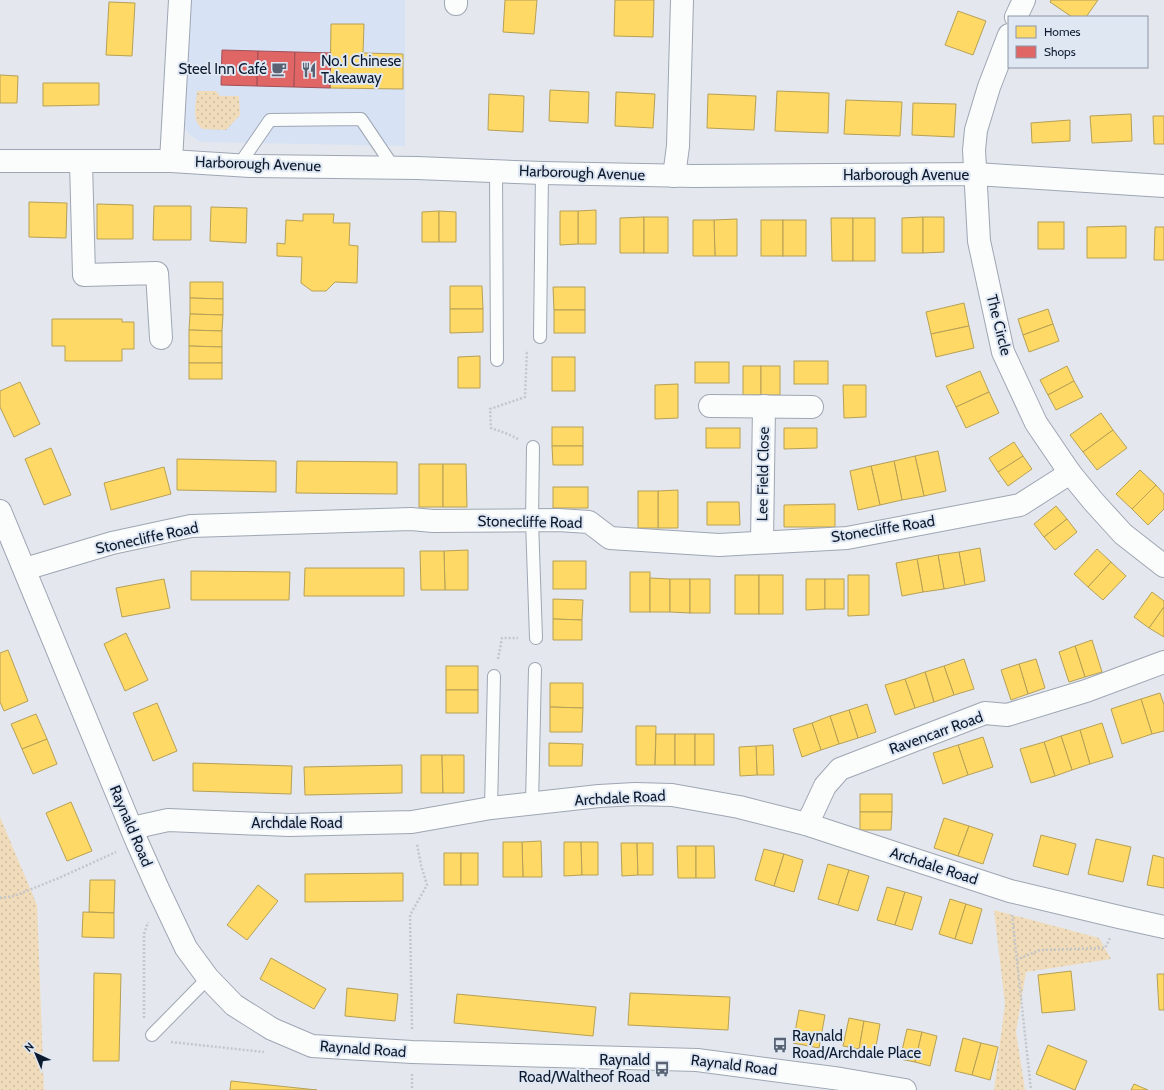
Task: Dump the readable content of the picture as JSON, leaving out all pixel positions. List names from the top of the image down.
{
  "streets": {
    "street": [
      "Harborough Avenue",
      "The Circle",
      "Lee Field Close",
      "Stonecliffe Road",
      "Ravencarr Road",
      "Archdale Road",
      "Raynald Road"
    ]
  },
  "crossings": [
    ["Harborough Avenue", "The Circle"],
    ["The Circle", "Stonecliffe Road"],
    ["Lee Field Close", "Stonecliffe Road"],
    ["Stonecliffe Road", "Raynald Road"],
    ["Ravencarr Road", "Archdale Road"],
    ["Archdale Road", "Raynald Road"]
  ],
  "places": {
    "cafe": ["Steel Inn Café"],
    "restaurant": ["No.1 Chinese Takeaway"],
    "bus stop": ["Raynald Road/Archdale Place", "Raynald Road/Waltheof Road"]
  },
  "legend": ["Homes", "Shops"],
  "north": "top left"
}
